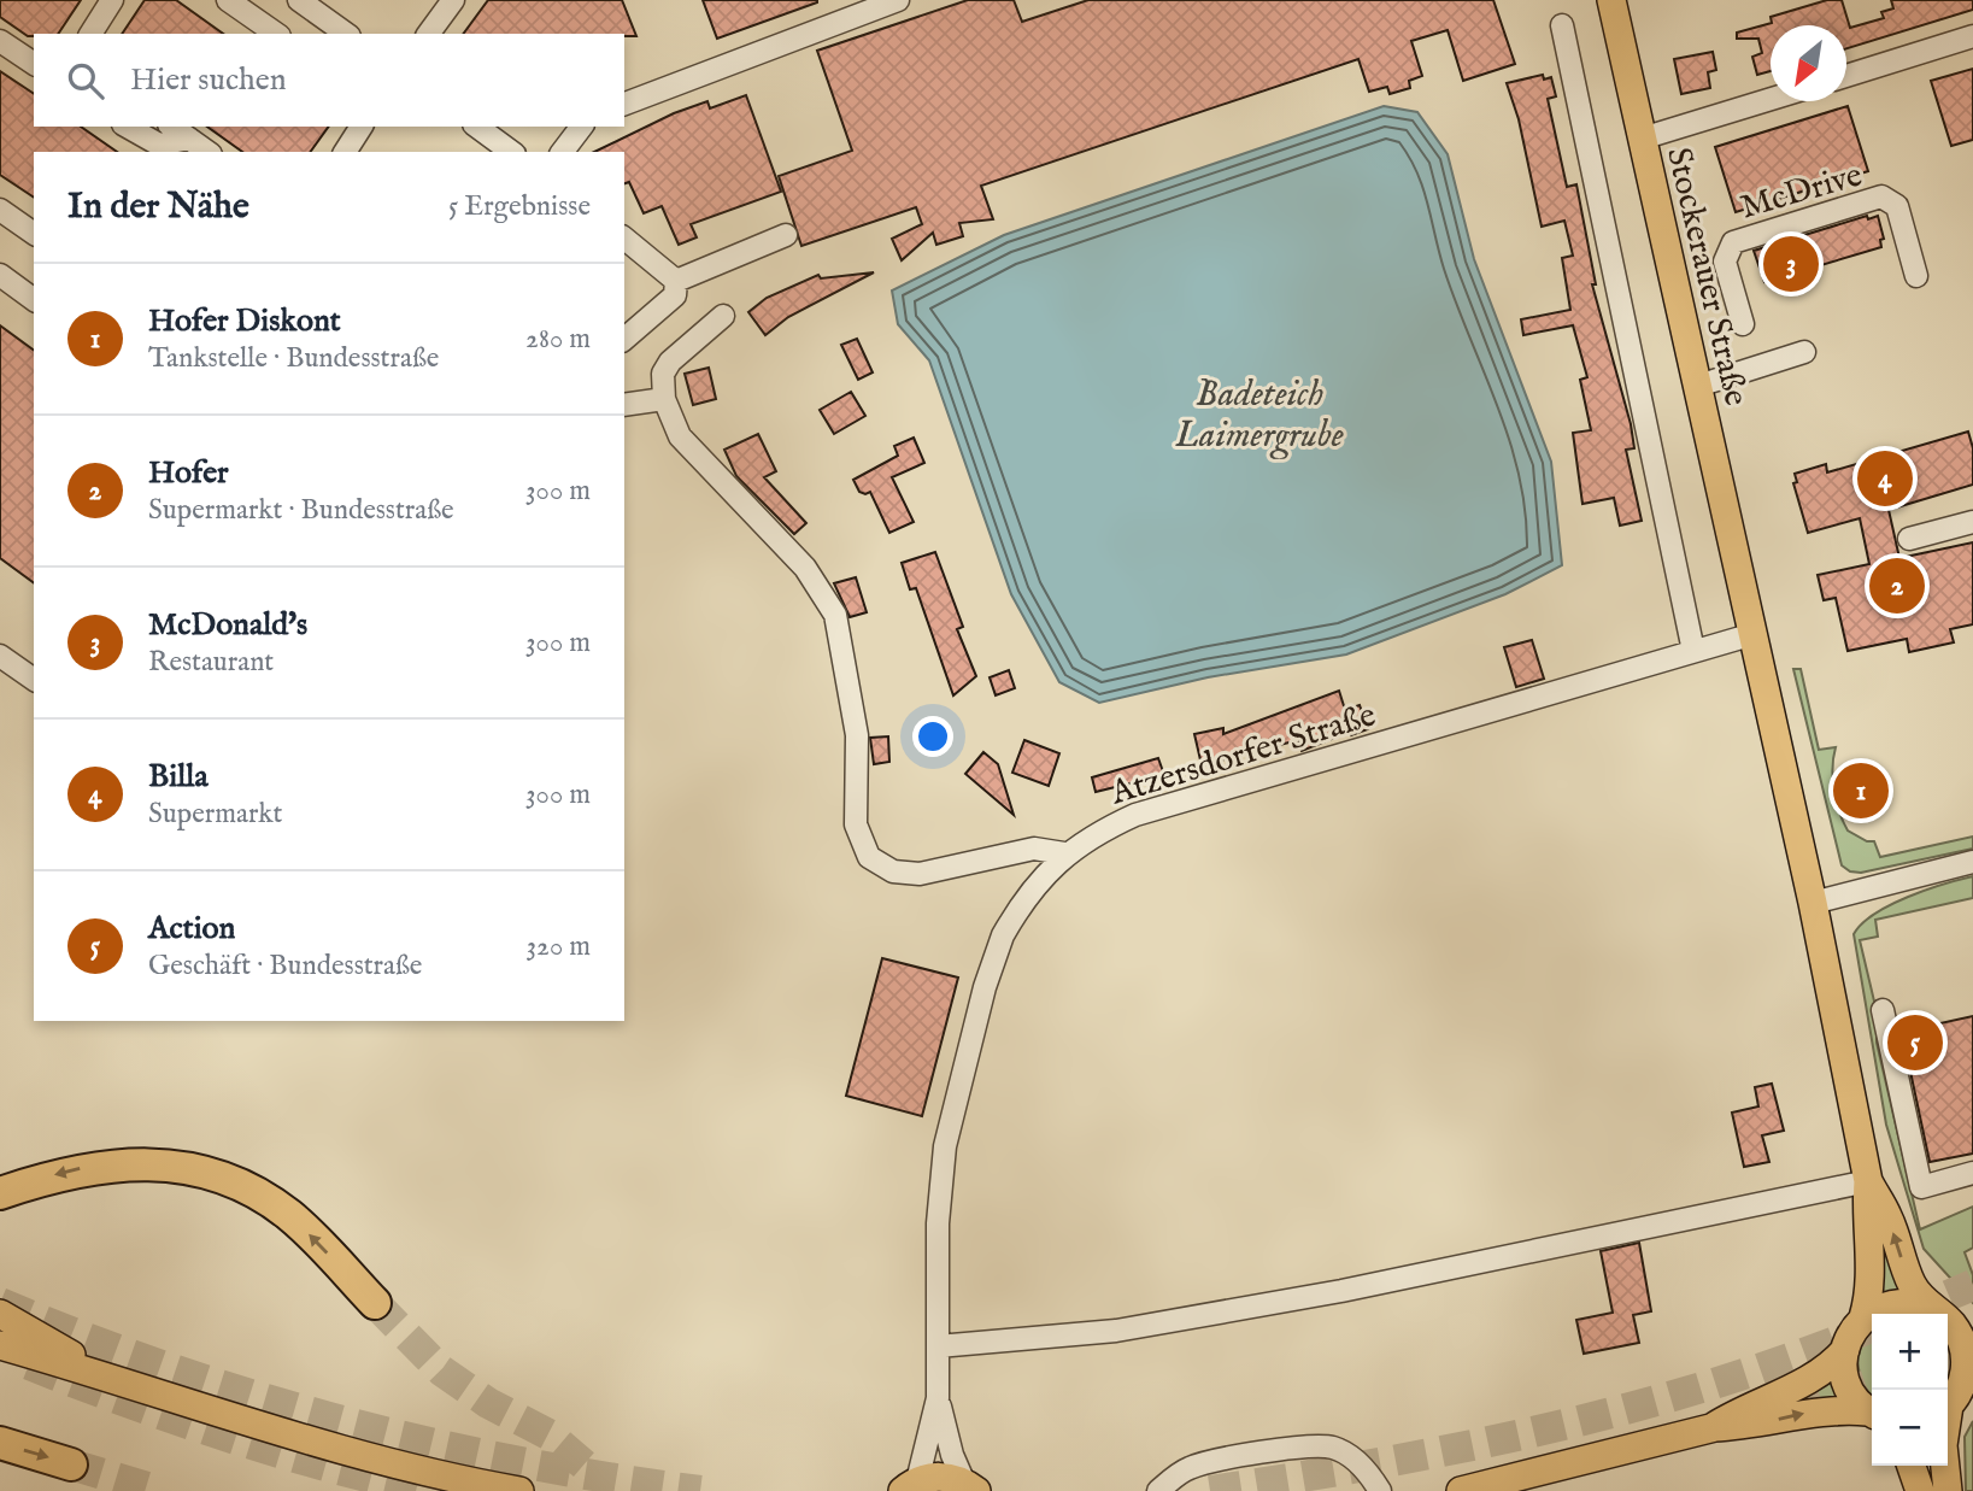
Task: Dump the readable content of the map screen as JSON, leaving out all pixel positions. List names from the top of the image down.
{
  "streets": {
    "main road": ["Stockerauer Straße"],
    "street": ["McDrive", "Atzersdorfer Straße"]
  },
  "crossings": [
    ["Stockerauer Straße", "Atzersdorfer Straße"]
  ],
  "water": ["Badeteich Laimergrube"],
  "north": "bottom left",
  "page": {
    "search": "Hier suchen",
    "heading": ["In der Nähe", "5 Ergebnisse"],
    "pins": [
      "3",
      "4",
      "2",
      "1",
      "5"
    ],
    "list": [
      {
        "mark": "1",
        "name": "Hofer Diskont",
        "note": "Tankstelle · Bundesstraße",
        "value": "280 m"
      },
      {
        "mark": "2",
        "name": "Hofer",
        "note": "Supermarkt · Bundesstraße",
        "value": "300 m"
      },
      {
        "mark": "3",
        "name": "McDonald's",
        "note": "Restaurant",
        "value": "300 m"
      },
      {
        "mark": "4",
        "name": "Billa",
        "note": "Supermarkt",
        "value": "300 m"
      },
      {
        "mark": "5",
        "name": "Action",
        "note": "Geschäft · Bundesstraße",
        "value": "320 m"
      }
    ],
    "map_buttons": ["+", "−"]
  }
}
